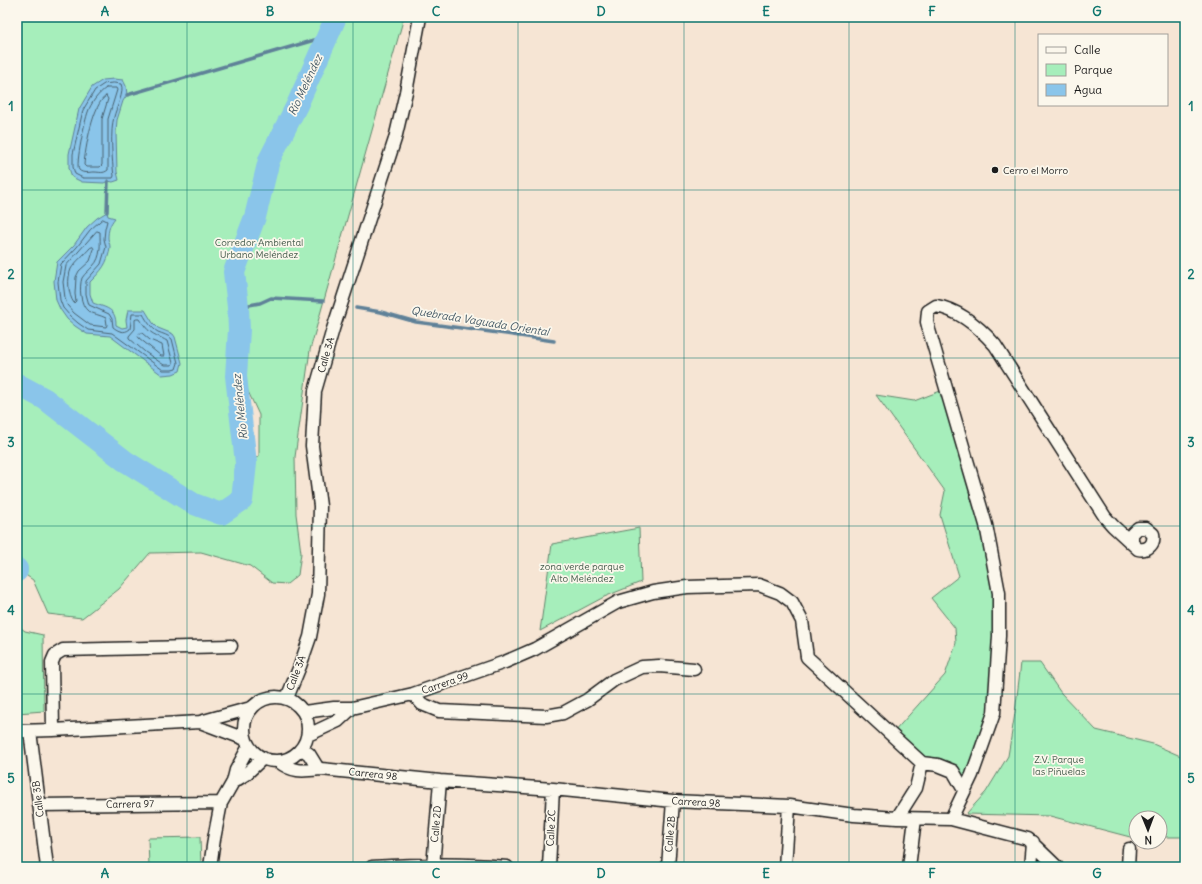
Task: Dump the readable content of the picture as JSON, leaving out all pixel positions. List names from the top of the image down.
{
  "streets": {
    "street": [
      "Calle 3A",
      "Carrera 99",
      "Carrera 98",
      "Calle 3B",
      "Carrera 97",
      "Calle 2D",
      "Calle 2C",
      "Calle 2B"
    ]
  },
  "crossings": [
    ["Calle 3A", "Carrera 99"],
    ["Calle 3A", "Carrera 98"],
    ["Carrera 99", "Carrera 98"],
    ["Carrera 98", "Calle 2D"],
    ["Carrera 98", "Calle 2C"],
    ["Carrera 98", "Calle 2B"],
    ["Calle 3B", "Carrera 97"]
  ],
  "water": ["Río Meléndez", "Quebrada Vaguada Oriental"],
  "parks": ["Corredor Ambiental Urbano Meléndez", "zona verde parque Alto Meléndez", "Z.V. Parque las Piñuelas"],
  "places": ["Cerro el Morro"],
  "legend": ["Calle", "Parque", "Agua"],
  "north": "bottom",
  "grid": {
    "columns": [
      "A",
      "B",
      "C",
      "D",
      "E",
      "F",
      "G"
    ],
    "rows": [
      "1",
      "2",
      "3",
      "4",
      "5"
    ]
  }
}
